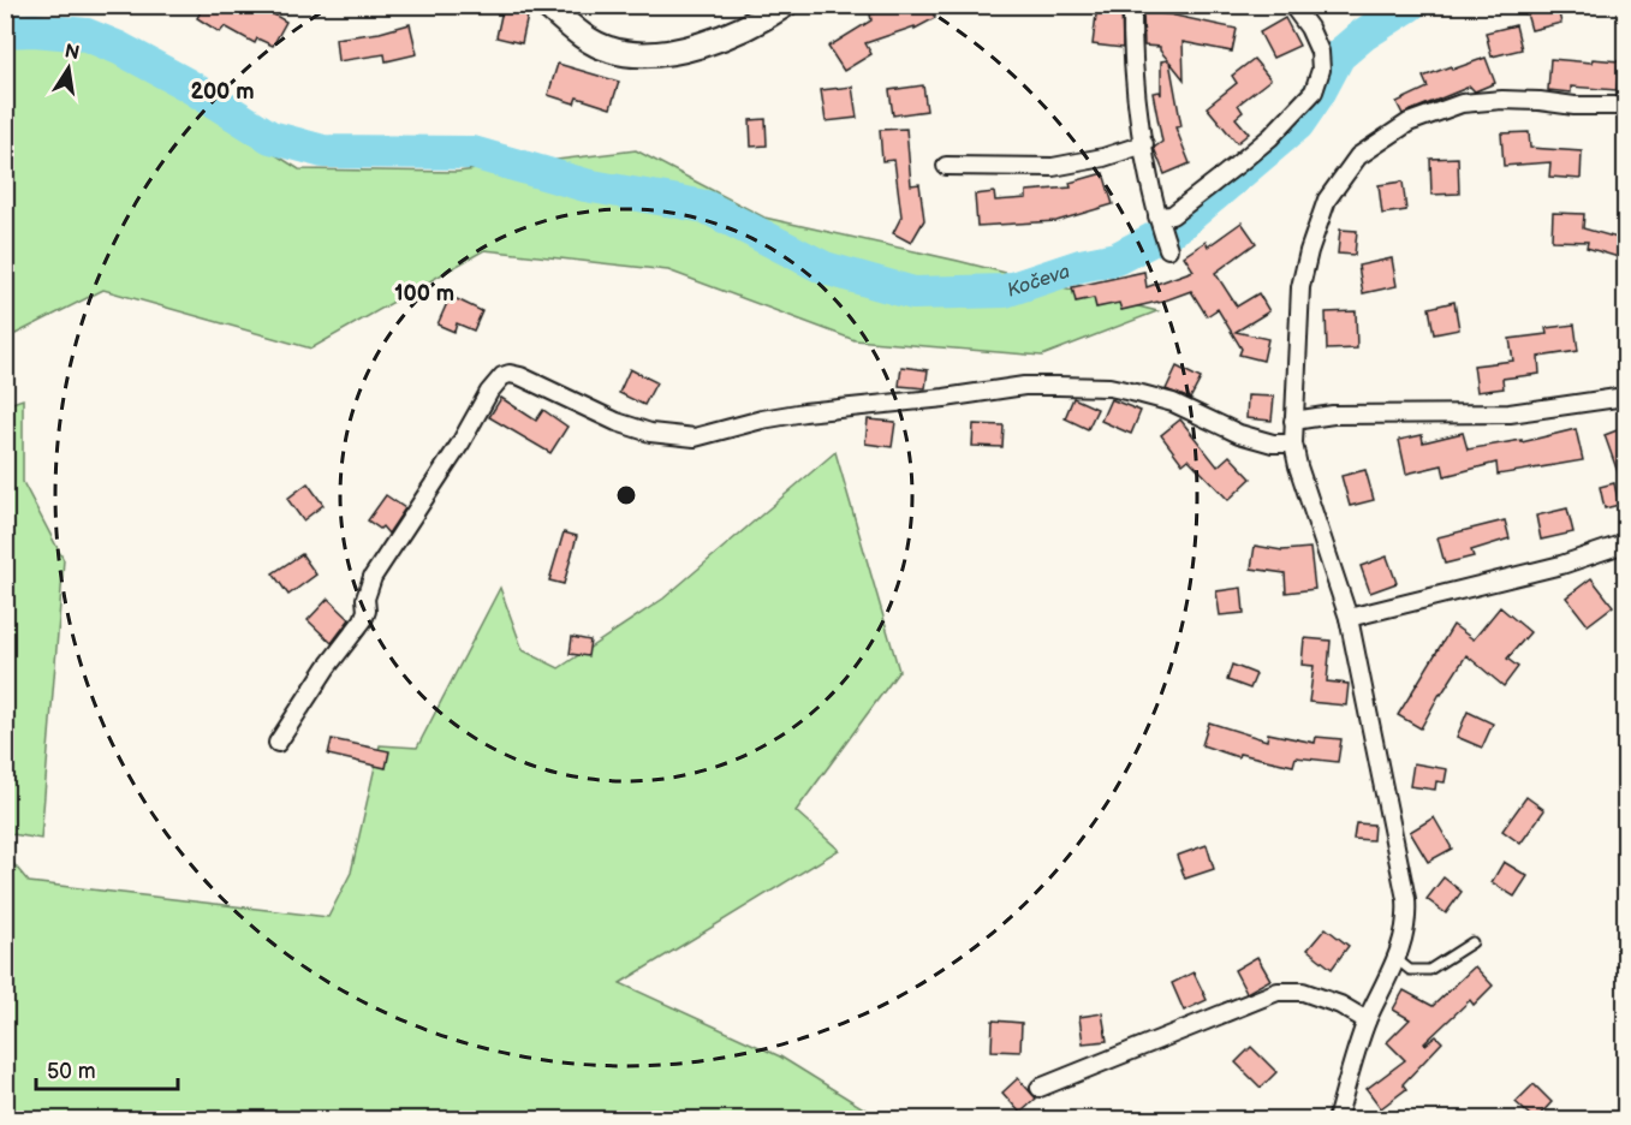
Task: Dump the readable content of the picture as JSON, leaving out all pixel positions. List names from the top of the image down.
{
  "water": ["Kočeva"],
  "scale_bar": "50 m",
  "north": "top",
  "rings": ["200 m", "100 m"]
}
